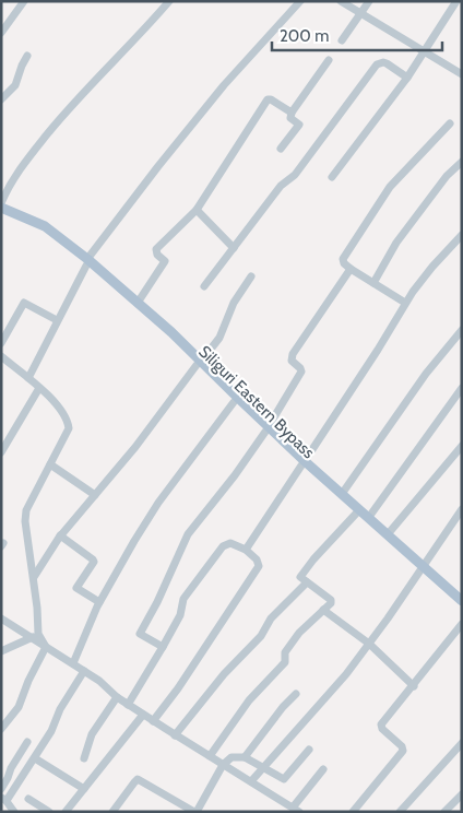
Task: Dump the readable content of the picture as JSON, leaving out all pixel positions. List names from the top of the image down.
{
  "streets": {
    "main road": ["Siliguri Eastern Bypass"]
  },
  "scale_bar": "200 m"
}
